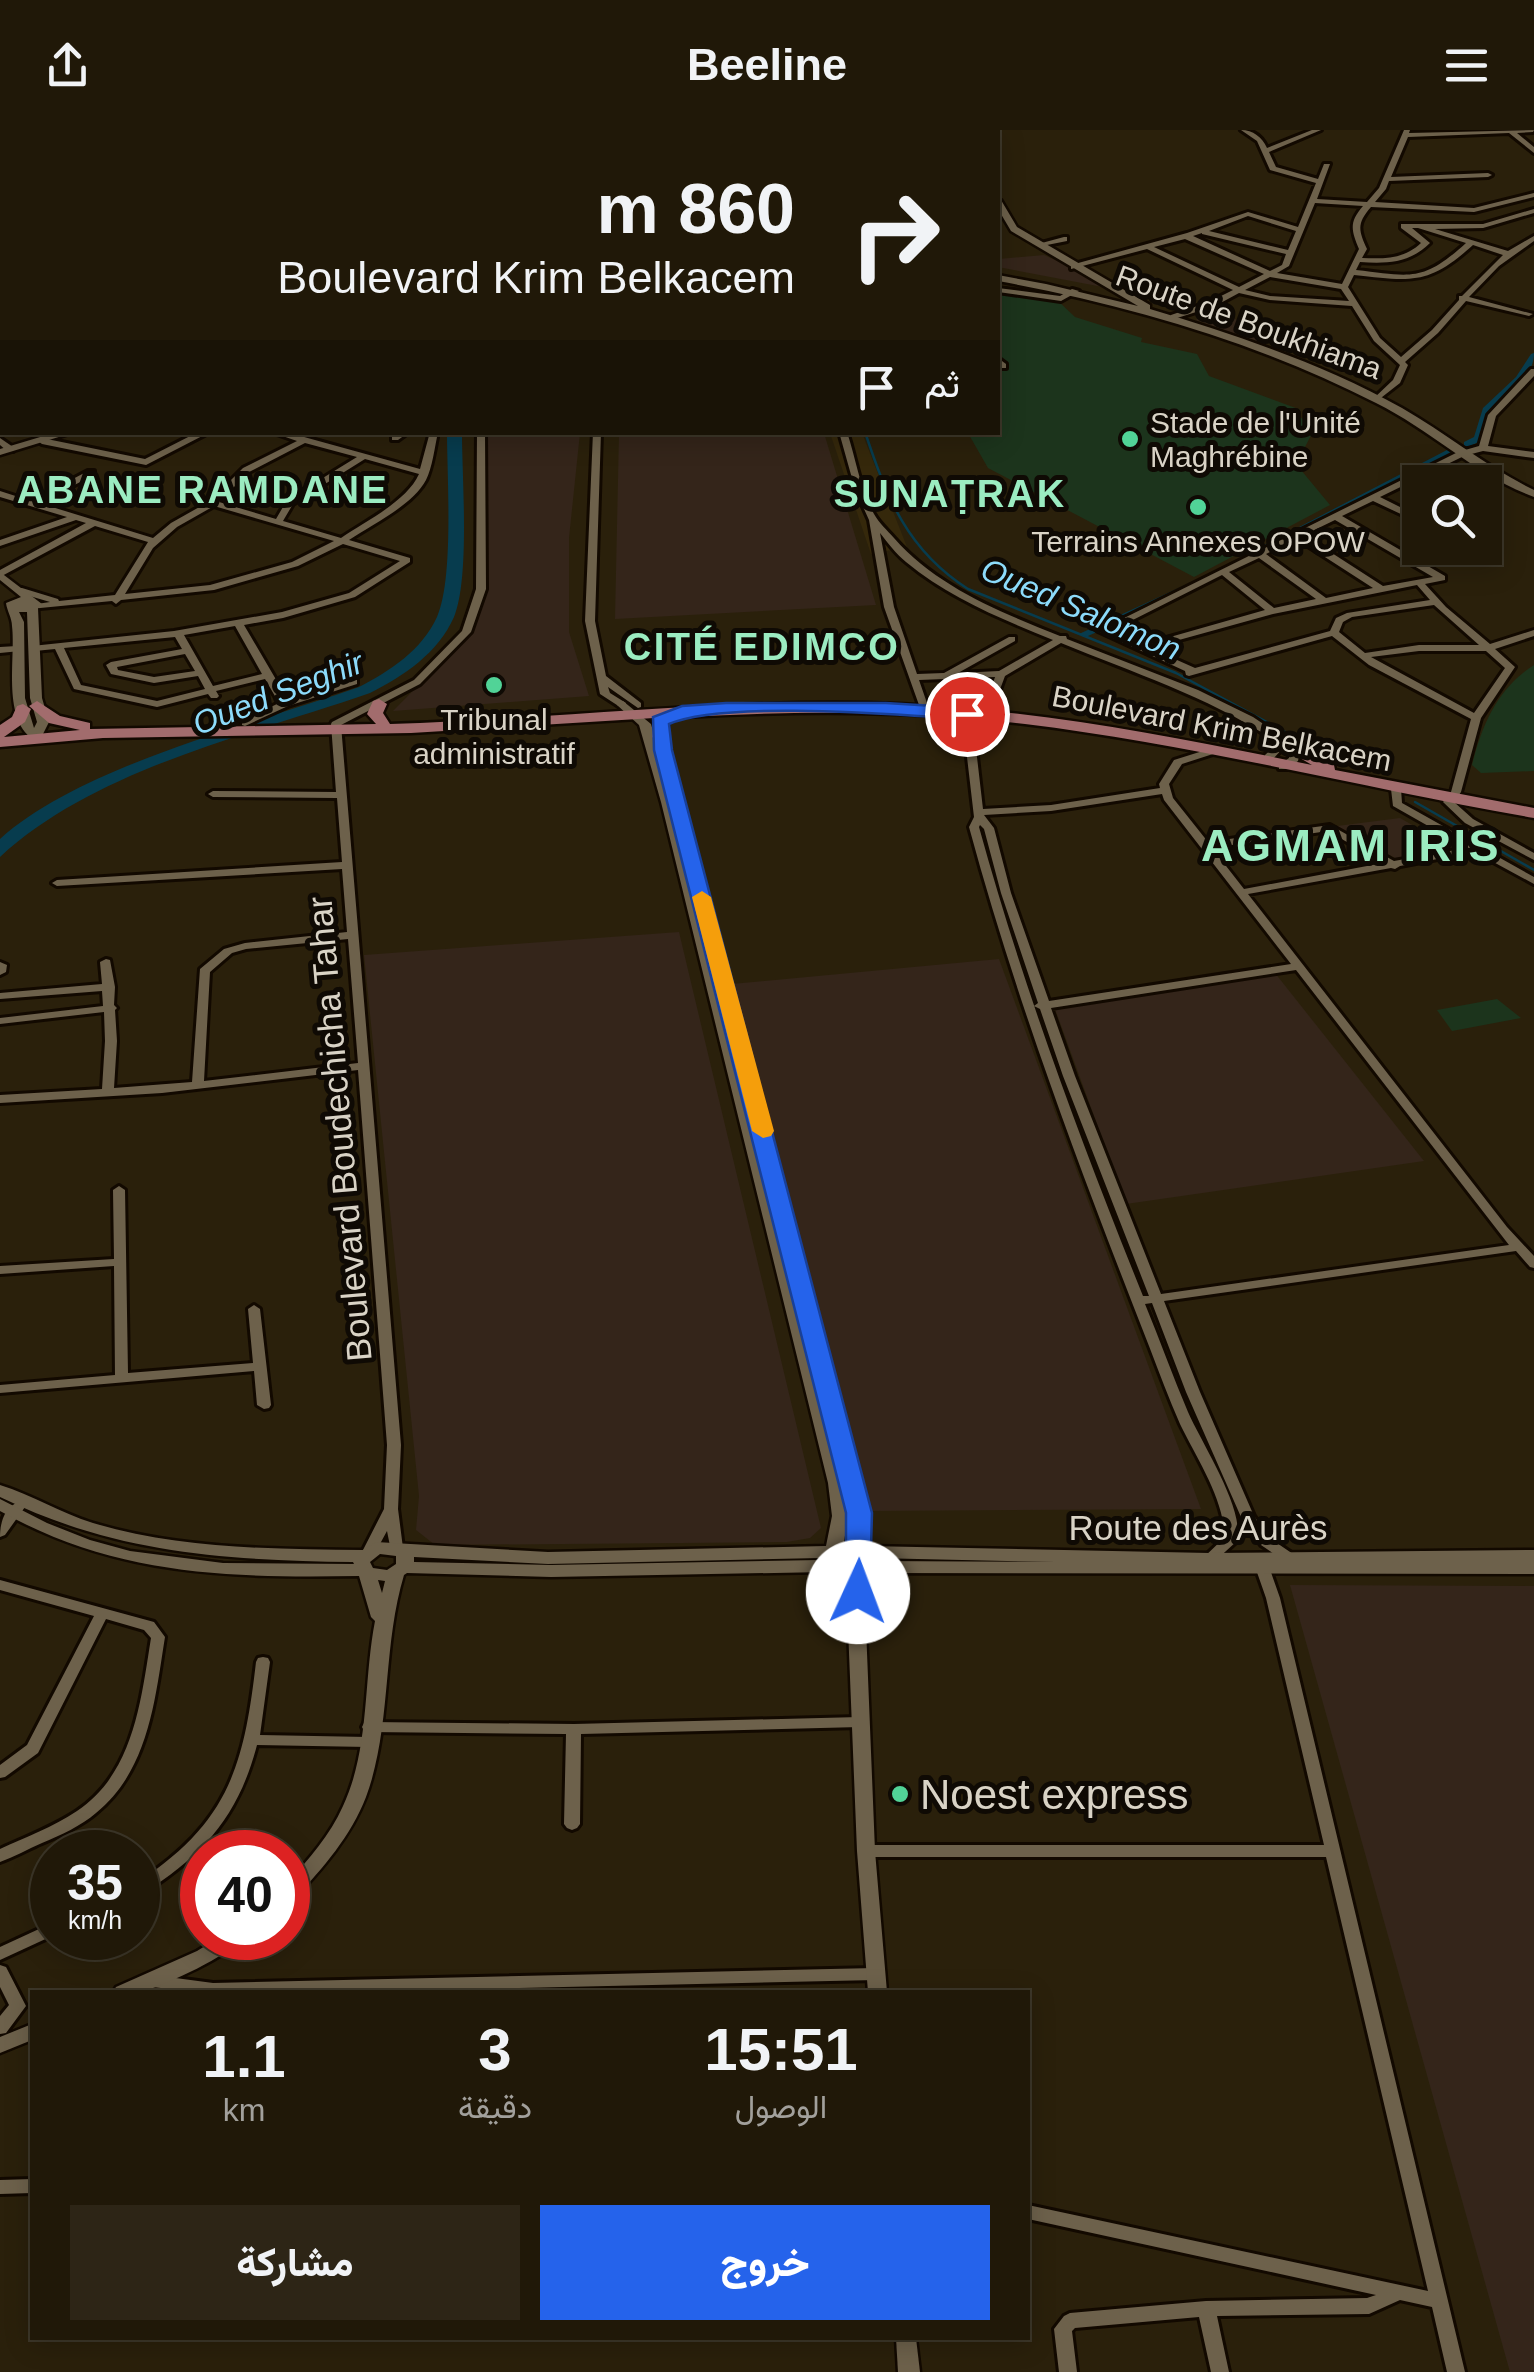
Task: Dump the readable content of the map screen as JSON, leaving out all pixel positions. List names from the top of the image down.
{
  "streets": {
    "main road": ["Boulevard Krim Belkacem"],
    "street": ["Route de Boukhiama", "Boulevard Boudechicha Tahar", "Route des Aurès"]
  },
  "crossings": [
    ["Boulevard Krim Belkacem", "Boulevard Boudechicha Tahar"]
  ],
  "districts": [
    "ABANE RAMDANE",
    "SUNAṬRAK",
    "CITÉ EDIMCO",
    "AGMAM IRIS"
  ],
  "water": ["Oued Salomon", "Oued Seghir"],
  "places": [
    "Stade de l'Unité Maghrébine",
    "Terrains Annexes OPOW",
    "Tribunal administratif",
    "Noest express"
  ],
  "page": {
    "header": "Beeline",
    "turn": ["860 m", "Boulevard Krim Belkacem"],
    "then": "ثم",
    "speed": "35 km/h",
    "limit": "40",
    "eta": [
      "15:51",
      "الوصول",
      "3",
      "دقيقة",
      "1.1",
      "km"
    ],
    "buttons": ["خروج", "مشاركة"]
  }
}
